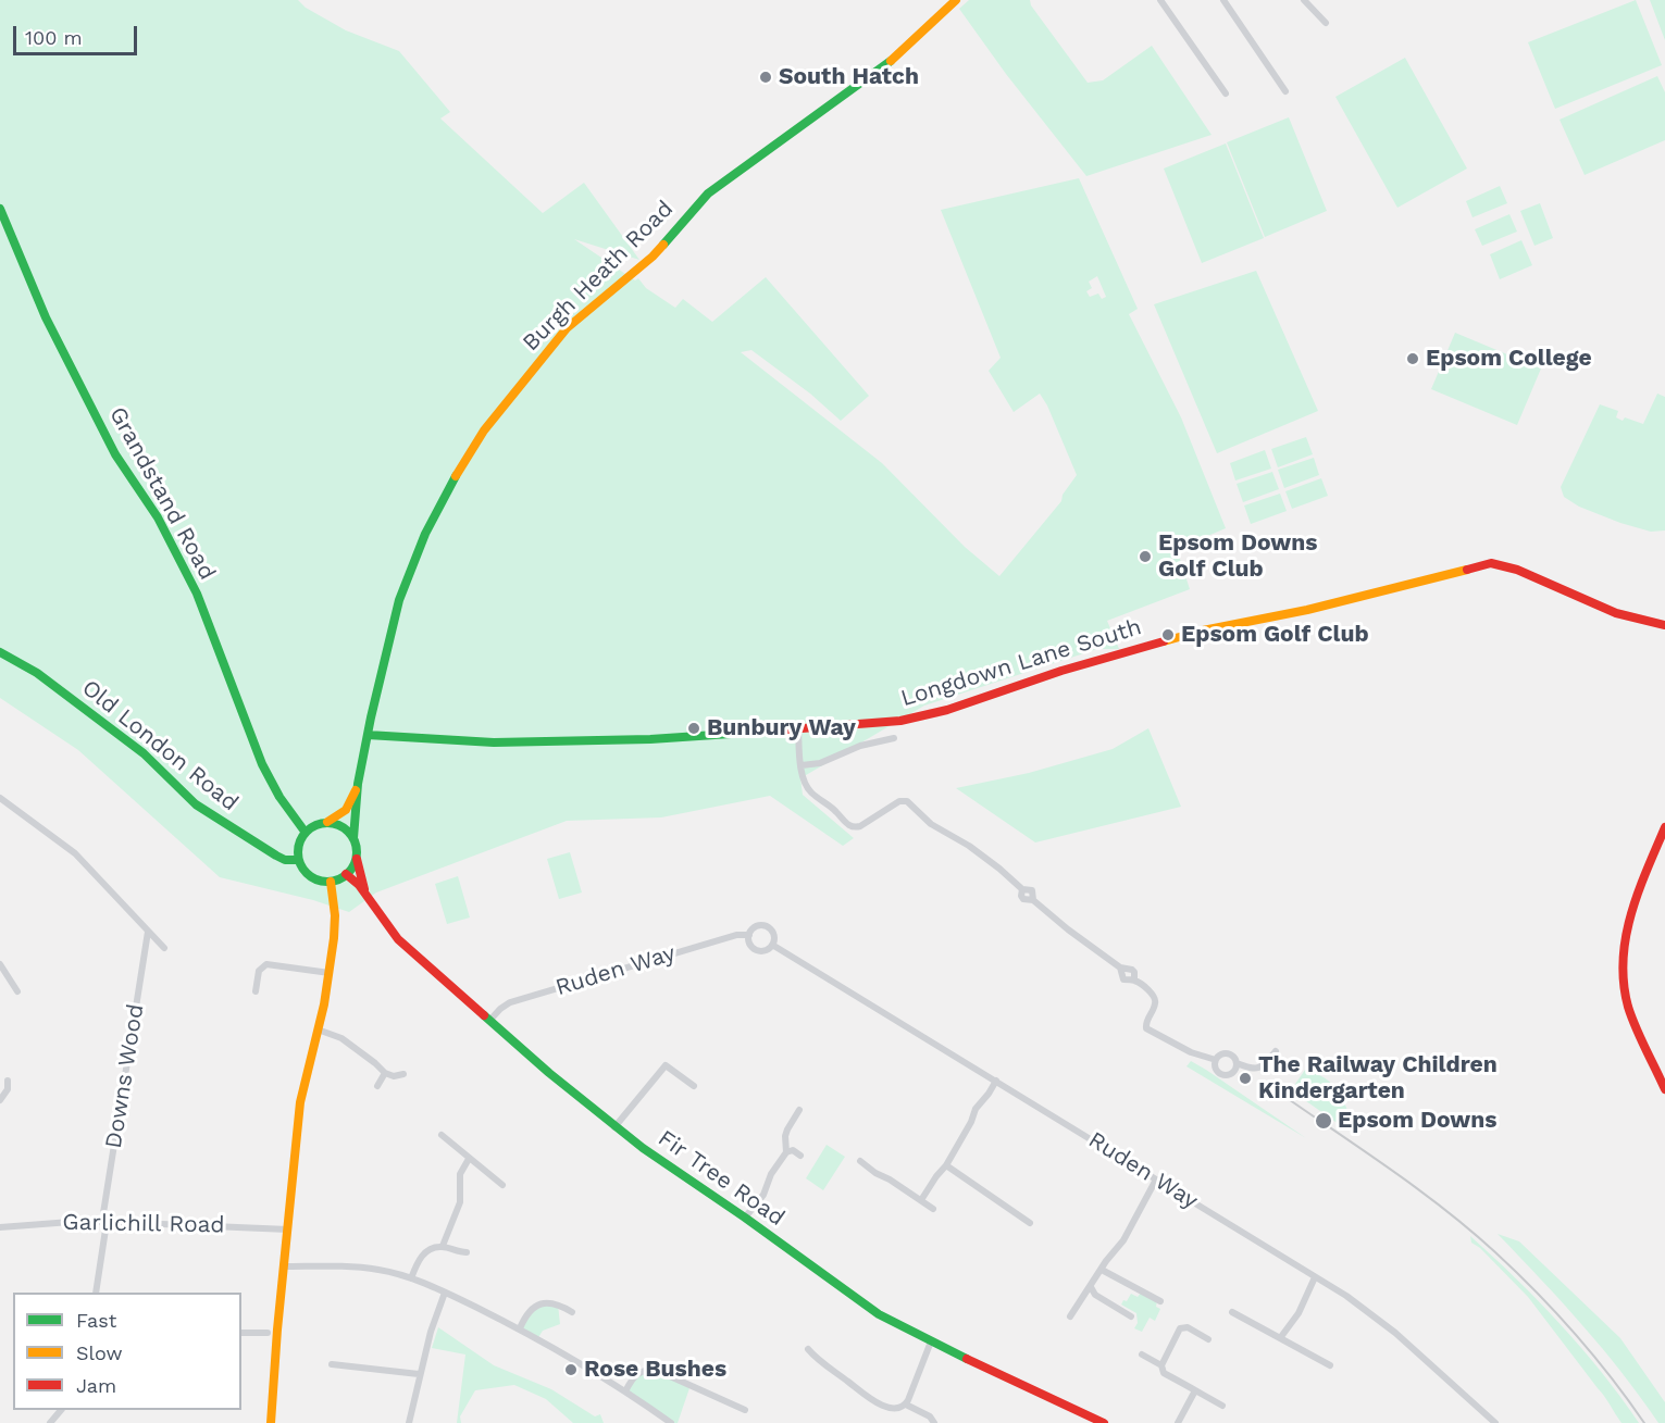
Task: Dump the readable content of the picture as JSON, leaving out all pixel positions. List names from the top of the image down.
{
  "streets": {
    "main road": [
      "Burgh Heath Road",
      "Grandstand Road",
      "Longdown Lane South",
      "Old London Road",
      "Fir Tree Road"
    ],
    "street": ["Ruden Way", "Downs Wood", "Garlichill Road"]
  },
  "crossings": [
    ["Burgh Heath Road", "Grandstand Road"],
    ["Burgh Heath Road", "Longdown Lane South"],
    ["Burgh Heath Road", "Old London Road"],
    ["Burgh Heath Road", "Fir Tree Road"],
    ["Grandstand Road", "Old London Road"],
    ["Grandstand Road", "Fir Tree Road"],
    ["Old London Road", "Fir Tree Road"],
    ["Ruden Way", "Fir Tree Road"],
    ["Downs Wood", "Garlichill Road"]
  ],
  "places": [
    "South Hatch",
    "Epsom College",
    "Epsom Downs Golf Club",
    "Epsom Golf Club",
    "Bunbury Way",
    "The Railway Children Kindergarten",
    "Epsom Downs",
    "Rose Bushes"
  ],
  "legend": ["Fast", "Slow", "Jam"],
  "scale_bar": "100 m"
}
